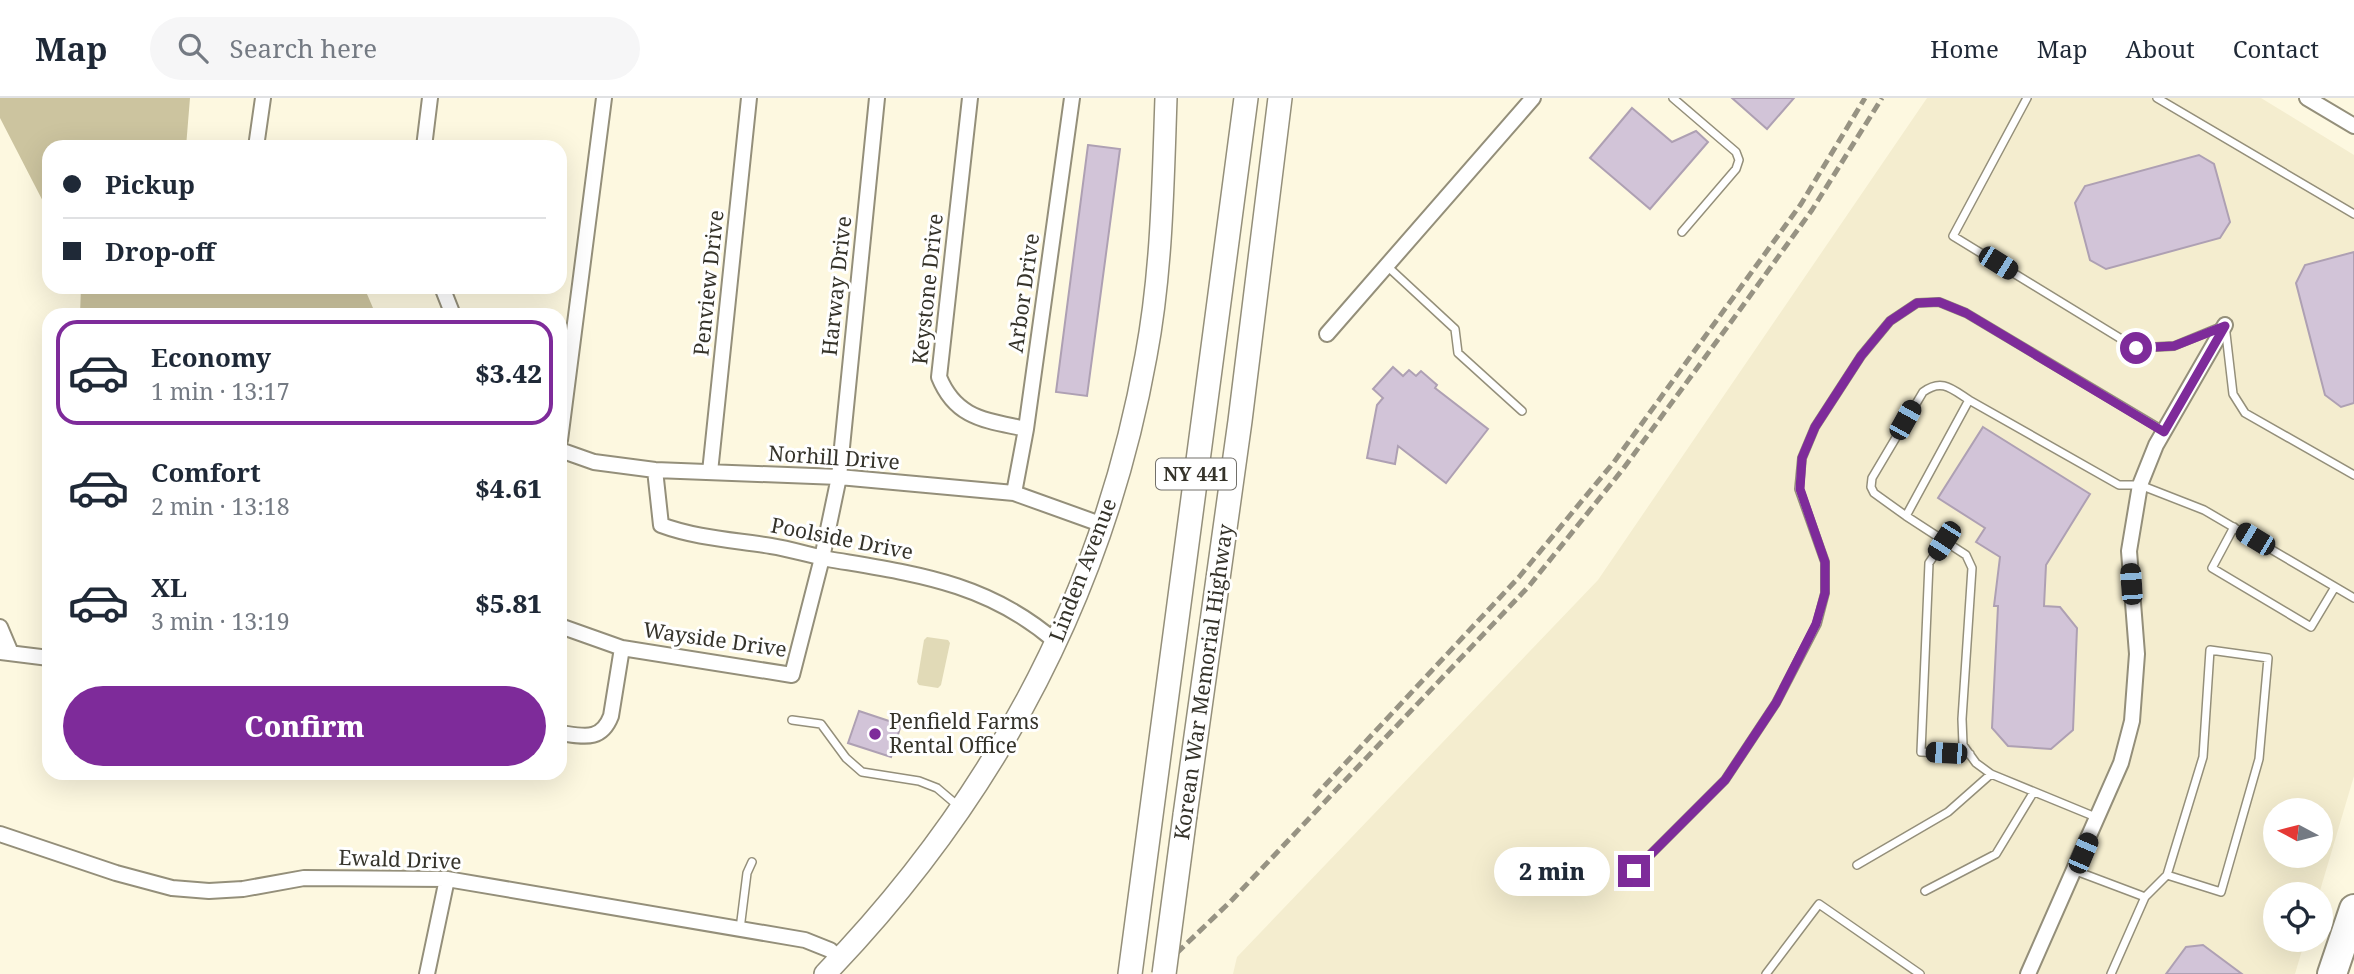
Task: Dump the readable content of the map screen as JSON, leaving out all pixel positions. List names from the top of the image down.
{
  "streets": {
    "main road": ["NY 441", "Korean War Memorial Highway"],
    "street": [
      "Penview Drive",
      "Harway Drive",
      "Keystone Drive",
      "Arbor Drive",
      "Norhill Drive",
      "Poolside Drive",
      "Linden Avenue",
      "Wayside Drive",
      "Ewald Drive"
    ]
  },
  "crossings": [
    ["Penview Drive", "Norhill Drive"],
    ["Harway Drive", "Norhill Drive"],
    ["Harway Drive", "Poolside Drive"],
    ["Harway Drive", "Wayside Drive"],
    ["Keystone Drive", "Arbor Drive"],
    ["Arbor Drive", "Norhill Drive"],
    ["Norhill Drive", "Poolside Drive"],
    ["Norhill Drive", "Linden Avenue"],
    ["Poolside Drive", "Linden Avenue"],
    ["Poolside Drive", "Wayside Drive"],
    ["Linden Avenue", "Ewald Drive"]
  ],
  "places": ["Penfield Farms Rental Office"],
  "north": "left",
  "page": {
    "header": "Map",
    "search": "Search here",
    "nav": [
      "Home",
      "Map",
      "About",
      "Contact"
    ],
    "banner": ["Pickup", "Drop-off"],
    "list": [
      {
        "name": "Economy",
        "note": "1 min · 13:17",
        "value": "$3.42"
      },
      {
        "name": "Comfort",
        "note": "2 min · 13:18",
        "value": "$4.61"
      },
      {
        "name": "XL",
        "note": "3 min · 13:19",
        "value": "$5.81"
      }
    ],
    "buttons": "Confirm",
    "bubble": "2 min"
  }
}
